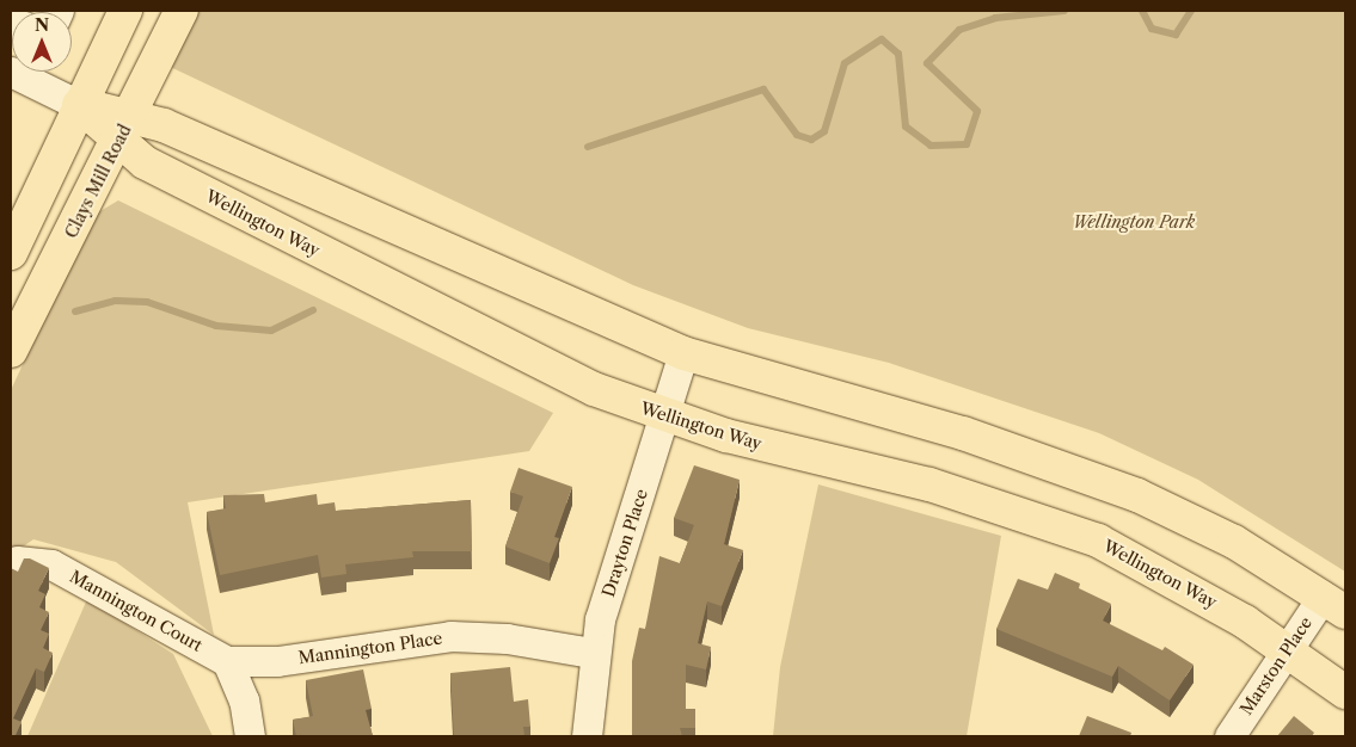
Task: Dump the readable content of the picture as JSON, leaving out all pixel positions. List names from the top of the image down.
{
  "streets": {
    "main road": ["Clays Mill Road", "Wellington Way"],
    "street": [
      "Drayton Place",
      "Mannington Court",
      "Mannington Place",
      "Marston Place"
    ]
  },
  "crossings": [
    ["Clays Mill Road", "Wellington Way"],
    ["Wellington Way", "Drayton Place"],
    ["Wellington Way", "Marston Place"],
    ["Drayton Place", "Mannington Place"],
    ["Mannington Court", "Mannington Place"]
  ],
  "parks": ["Wellington Park"],
  "north": "top"
}
